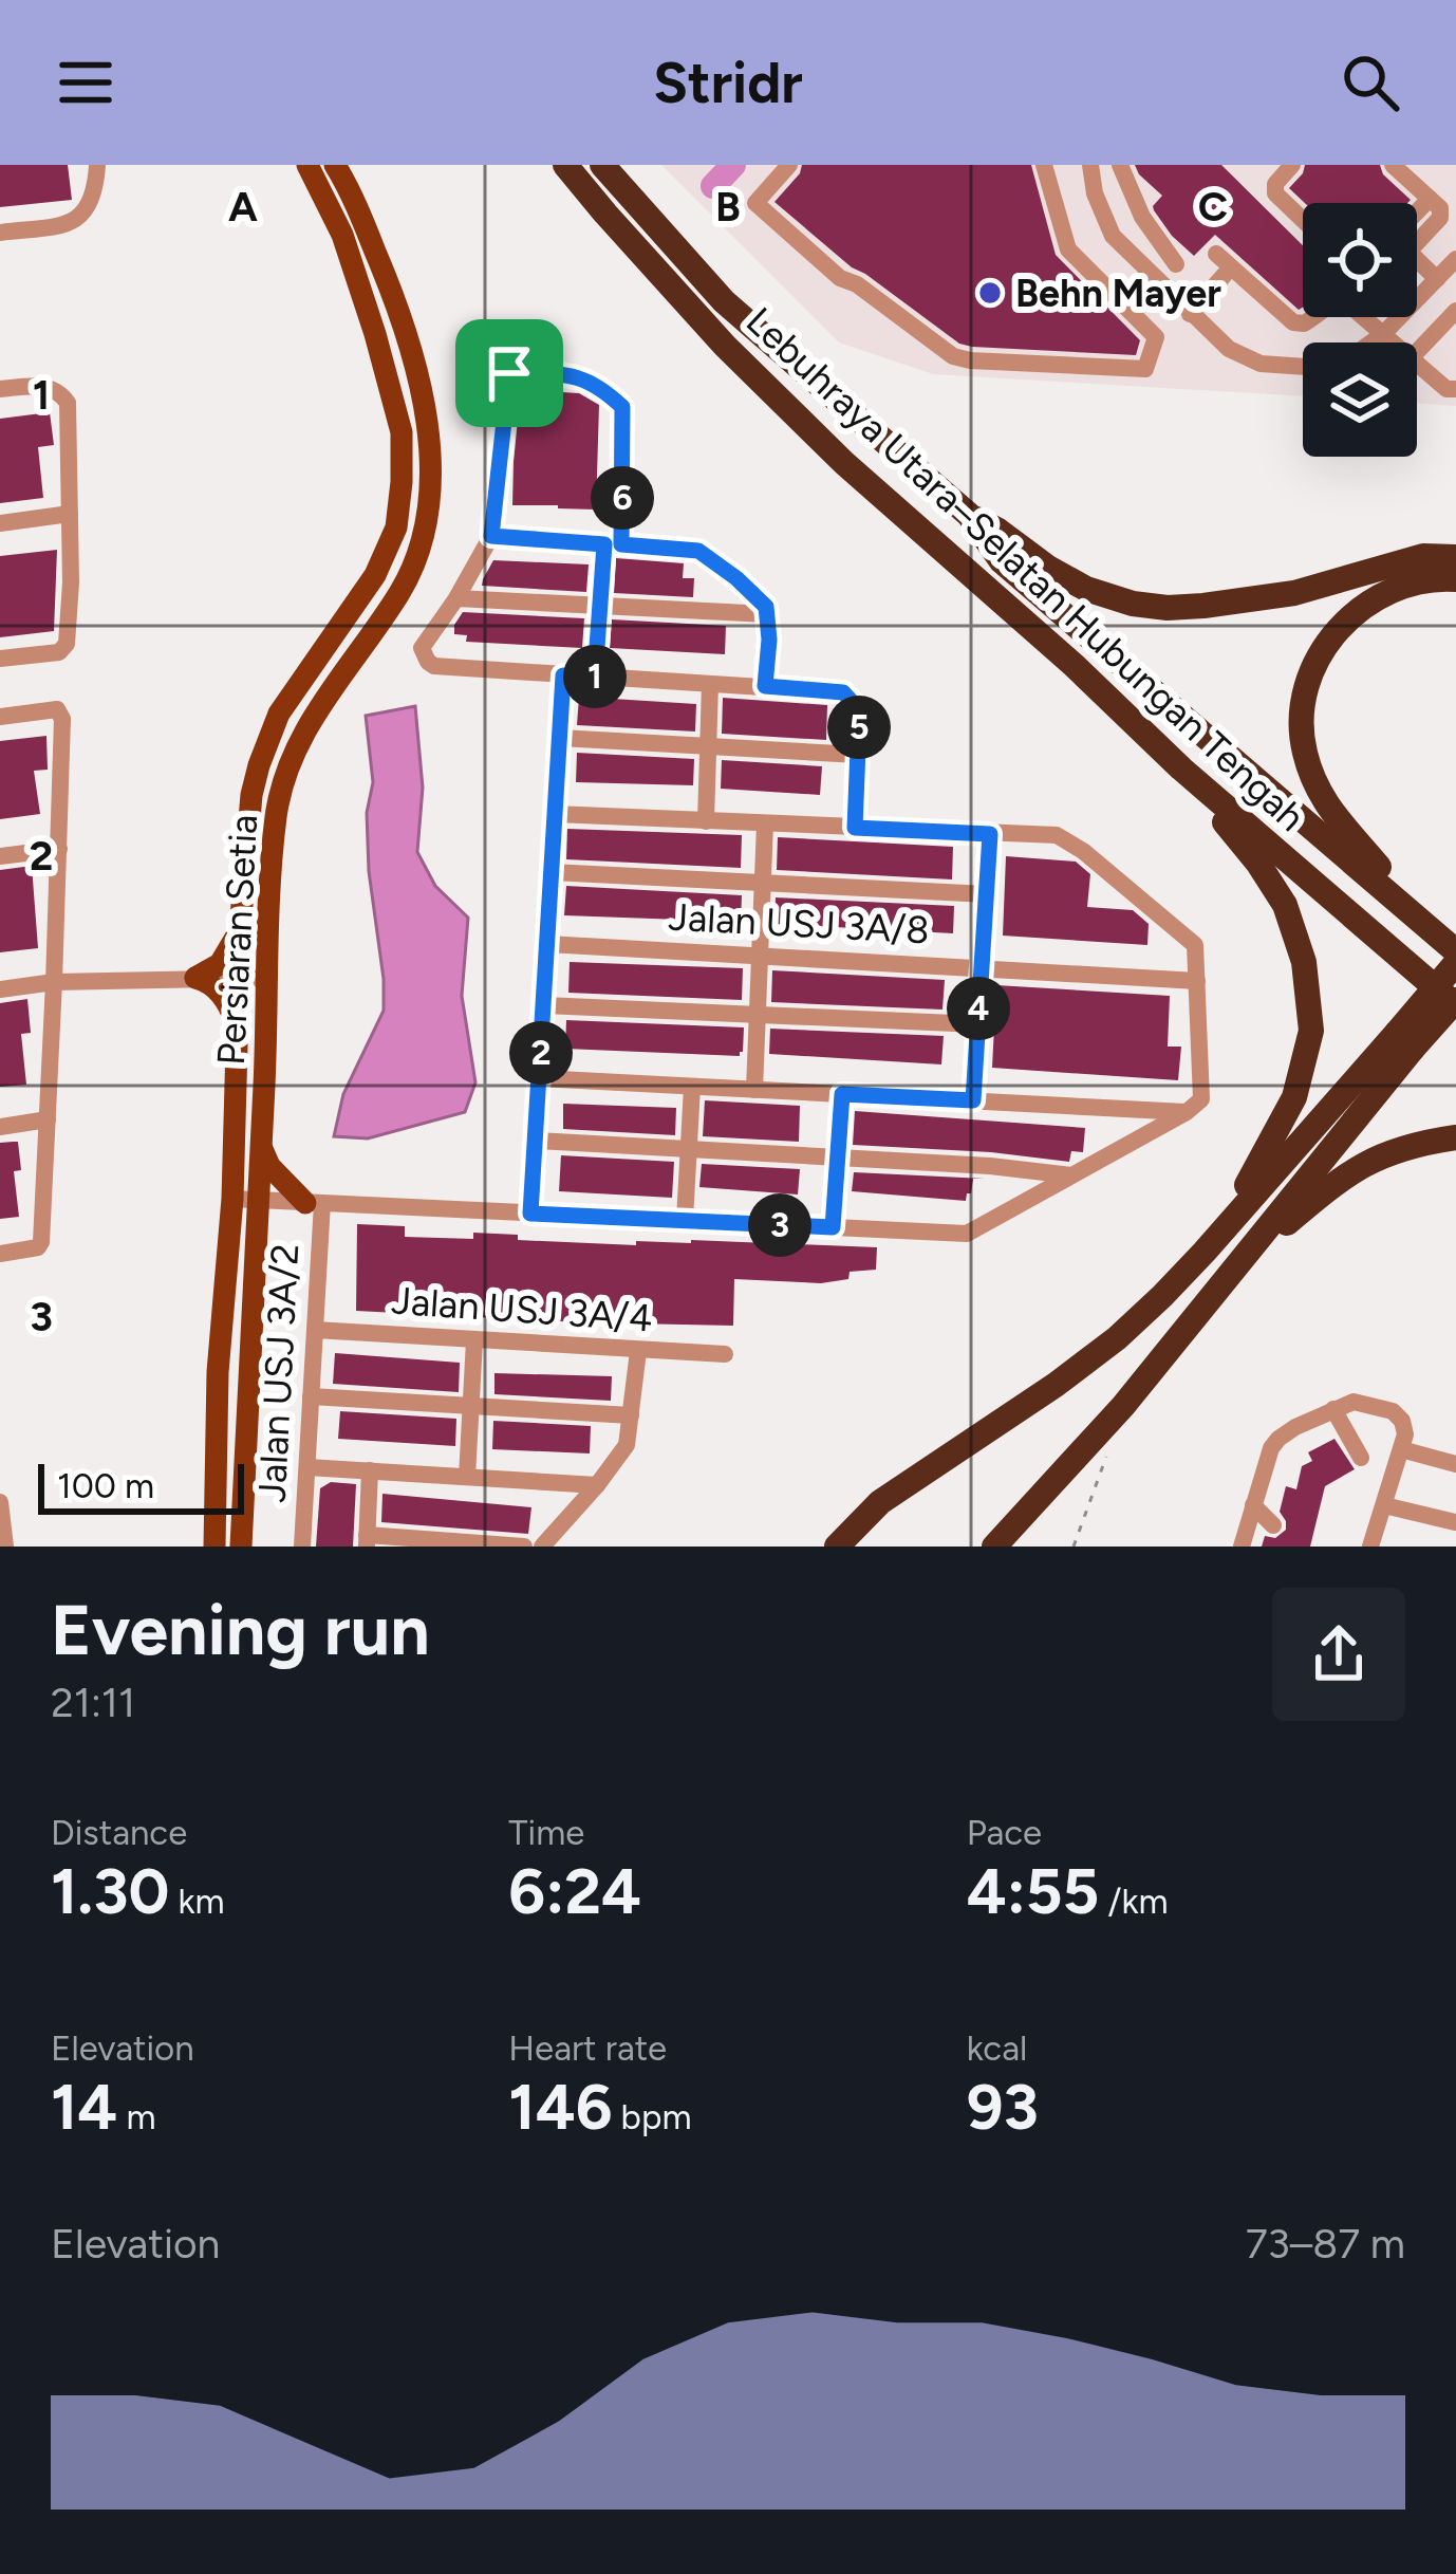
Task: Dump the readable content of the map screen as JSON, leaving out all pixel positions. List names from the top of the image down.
{
  "streets": {
    "highway": ["Lebuhraya Utara–Selatan Hubungan Tengah"],
    "main road": ["Persiaran Setia"],
    "street": ["Jalan USJ 3A/8", "Jalan USJ 3A/4", "Jalan USJ 3A/2"]
  },
  "crossings": [
    ["Jalan USJ 3A/4", "Jalan USJ 3A/2"]
  ],
  "places": ["Behn Mayer"],
  "scale_bar": "100 m",
  "page": {
    "header": "Stridr",
    "pins": [
      "6",
      "1",
      "5",
      "4",
      "2",
      "3"
    ],
    "scale": "100 m",
    "heading": ["Evening run", "21:11"],
    "stats": [
      ["Distance", "1.30 km"],
      ["Time", "6:24"],
      ["Pace", "4:55 /km"],
      ["Elevation", "14 m"],
      ["Heart rate", "146 bpm"],
      ["kcal", "93"]
    ],
    "chart": ["Elevation", "73–87 m"]
  },
  "grid": {
    "columns": ["A", "B", "C"],
    "rows": ["1", "2", "3"]
  }
}
